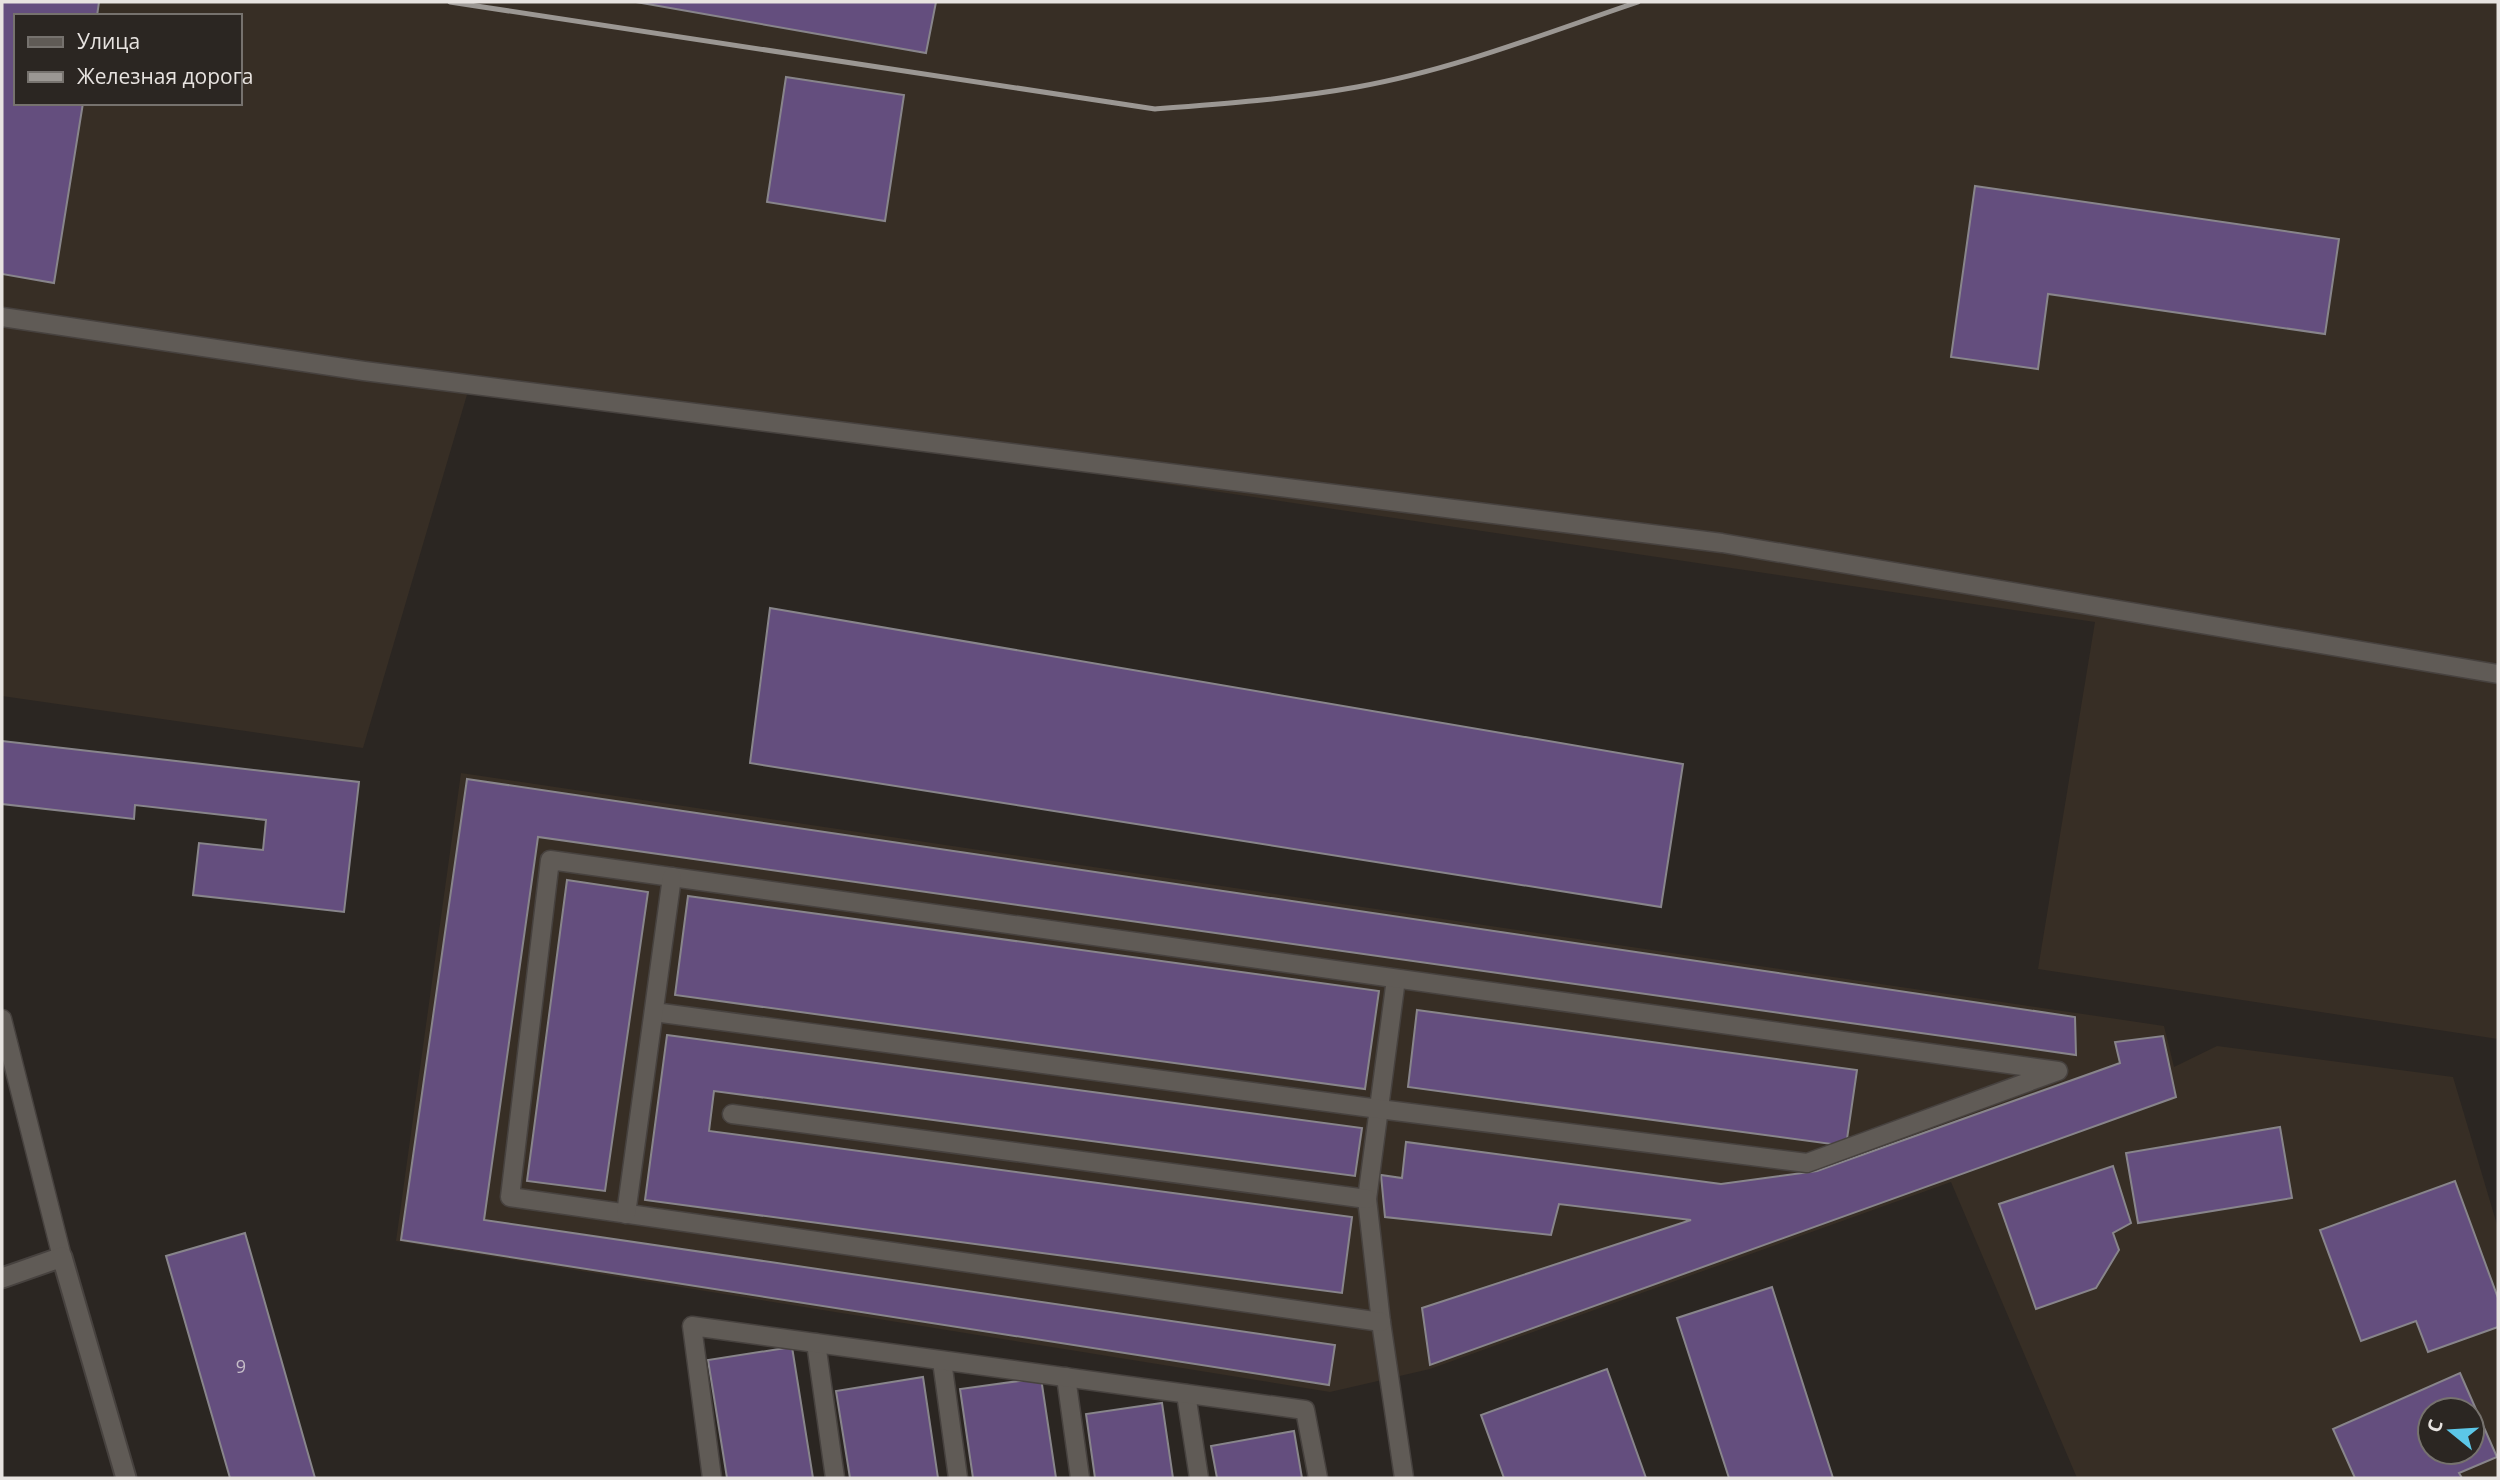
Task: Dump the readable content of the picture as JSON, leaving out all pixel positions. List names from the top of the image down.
{
  "house_numbers": ["9"],
  "legend": ["Улица", "Железная дорога"],
  "north": "left"
}
